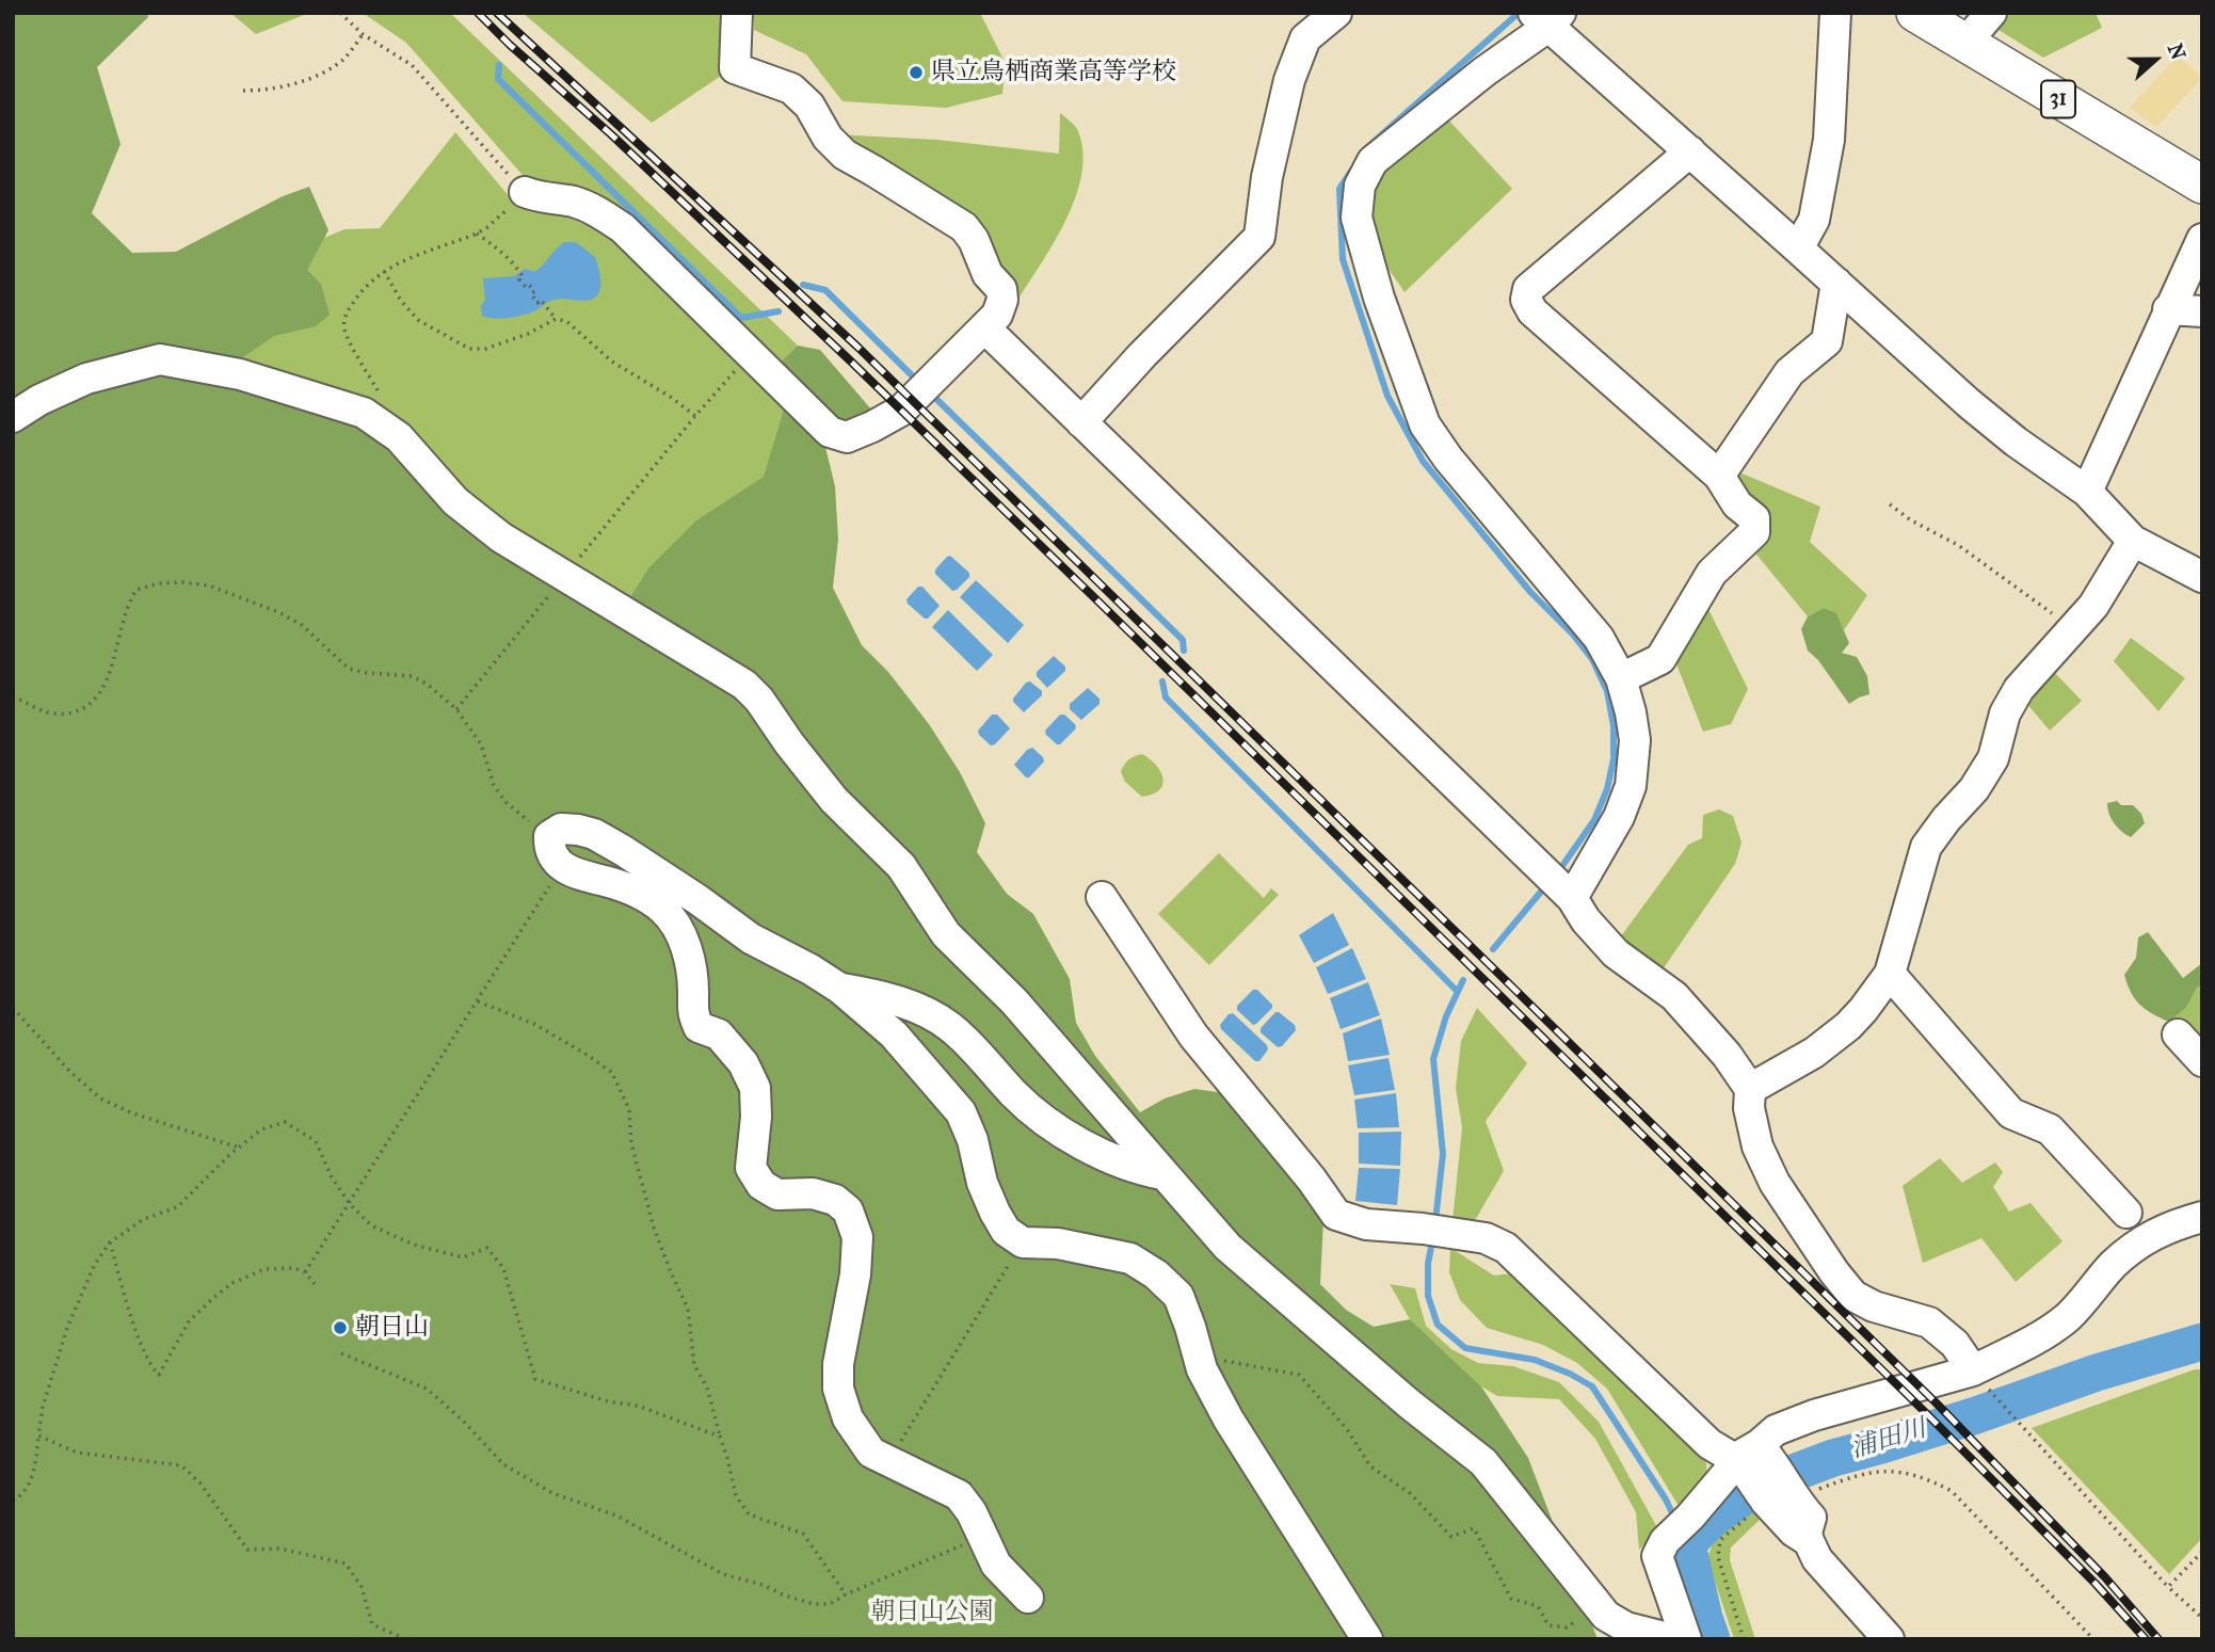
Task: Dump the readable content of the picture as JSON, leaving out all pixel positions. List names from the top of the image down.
{
  "streets": {
    "main road": ["31"]
  },
  "water": ["浦田川"],
  "parks": ["朝日山公園"],
  "places": ["県立鳥栖商業高等学校", "朝日山"],
  "north": "right"
}
